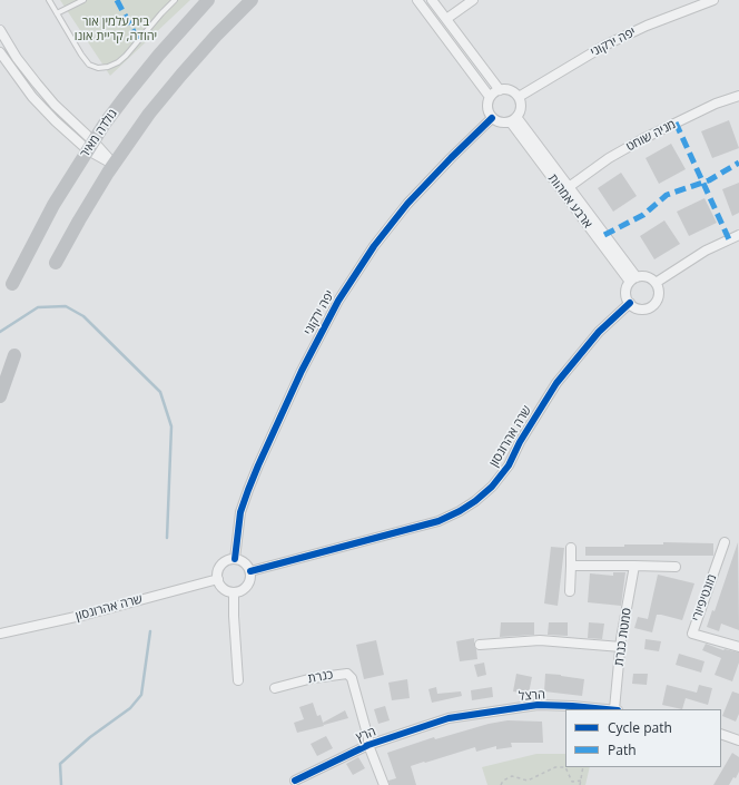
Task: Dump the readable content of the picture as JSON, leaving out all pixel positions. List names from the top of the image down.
{
  "streets": {
    "main road": ["גולדה מאיר"],
    "street": [
      "יפה ירקוני",
      "מניה שוחט",
      "ארבע אמהות",
      "שרה אהרונסון",
      "מונטיפיורי",
      "סמטת כנרת",
      "כנרת",
      "הרצל",
      "הרץ"
    ]
  },
  "crossings": [
    ["יפה ירקוני", "ארבע אמהות"],
    ["יפה ירקוני", "שרה אהרונסון"],
    ["מניה שוחט", "ארבע אמהות"],
    ["ארבע אמהות", "שרה אהרונסון"],
    ["כנרת", "הרץ"],
    ["הרצל", "הרץ"]
  ],
  "parks": ["בית עלמין אור יהודה, קריית אונו"],
  "legend": ["Cycle path", "Path"]
}
